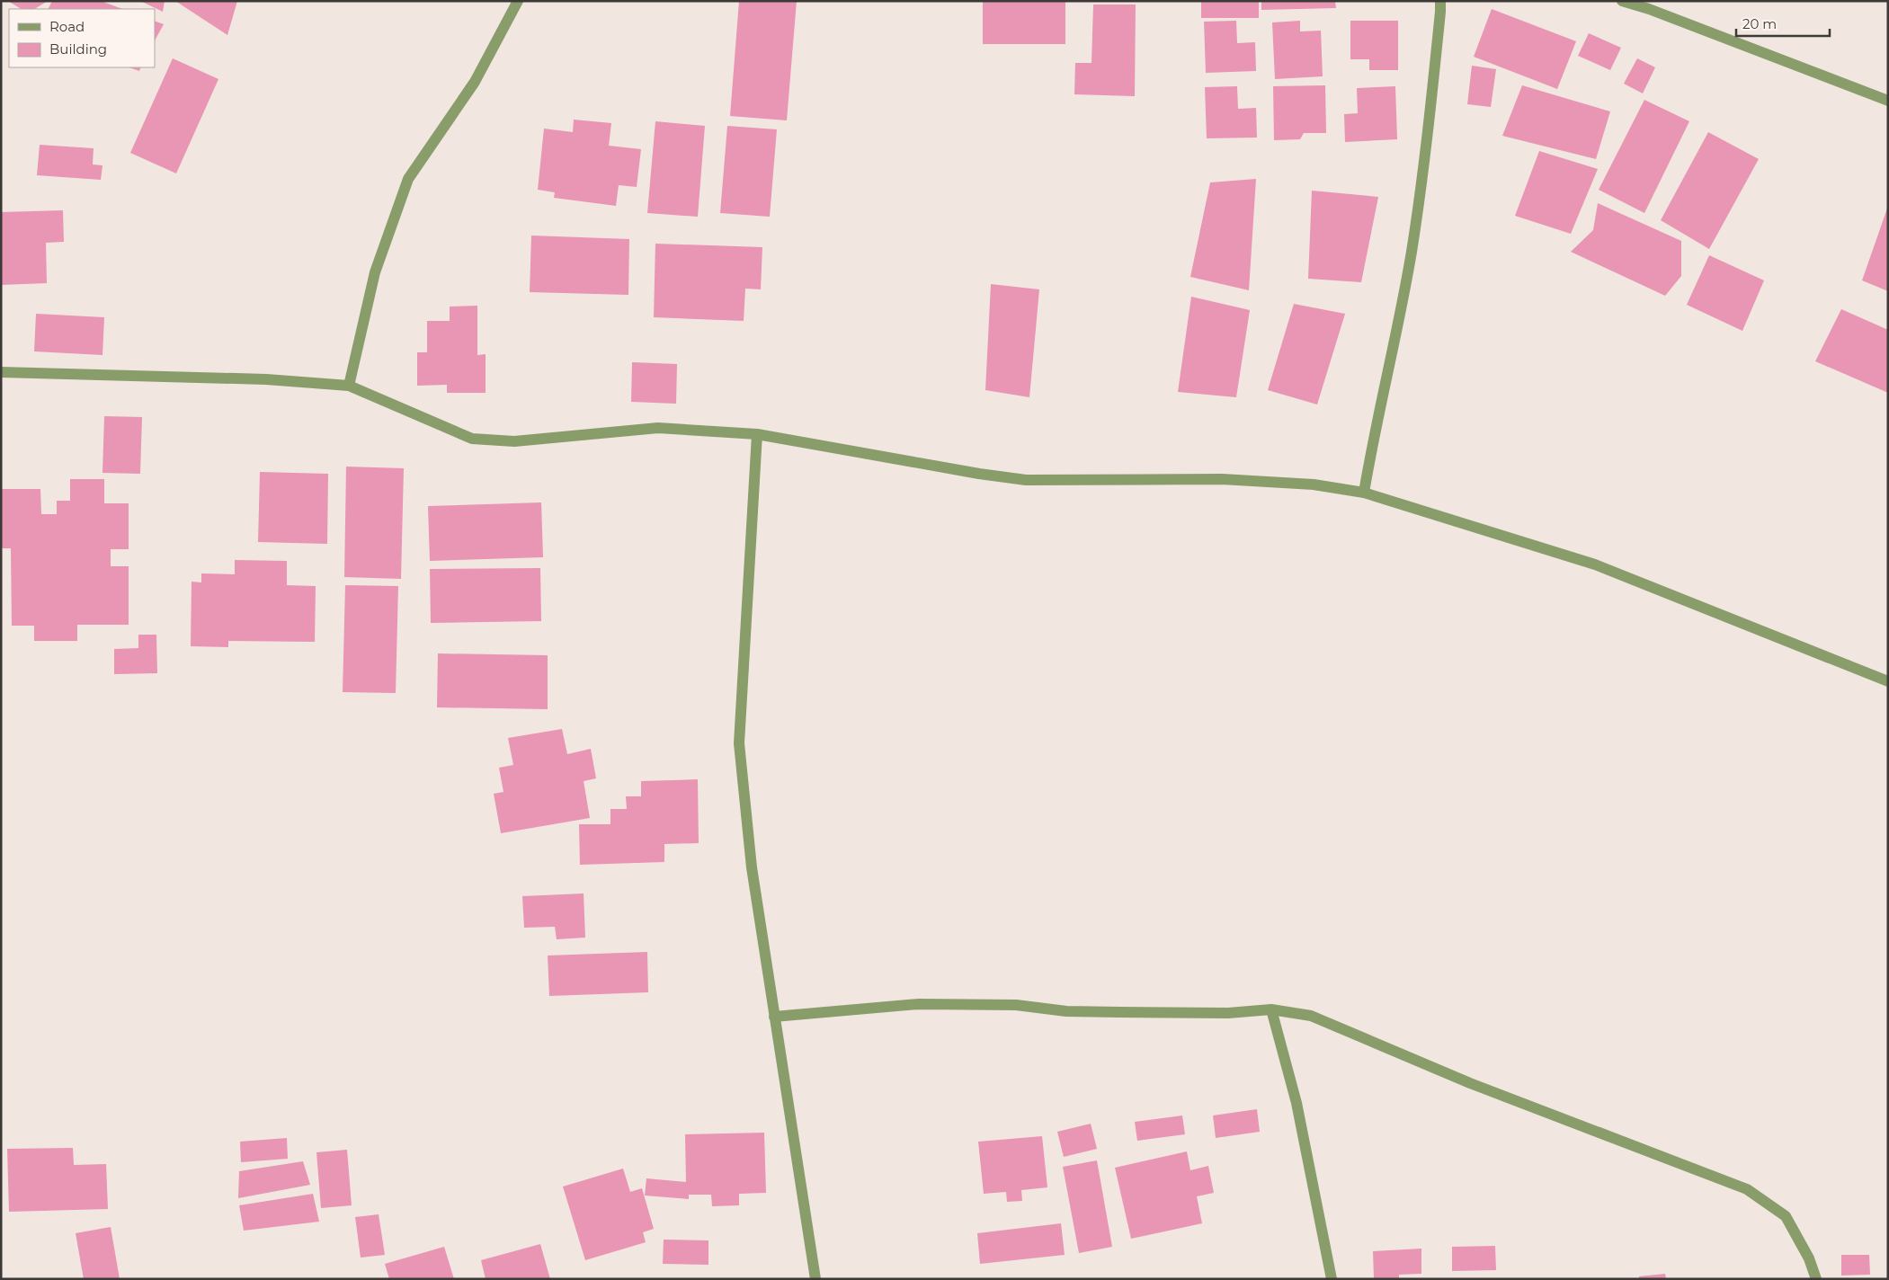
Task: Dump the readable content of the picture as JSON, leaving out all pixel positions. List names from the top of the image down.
{
  "legend": ["Road", "Building"],
  "scale_bar": "20 m"
}
